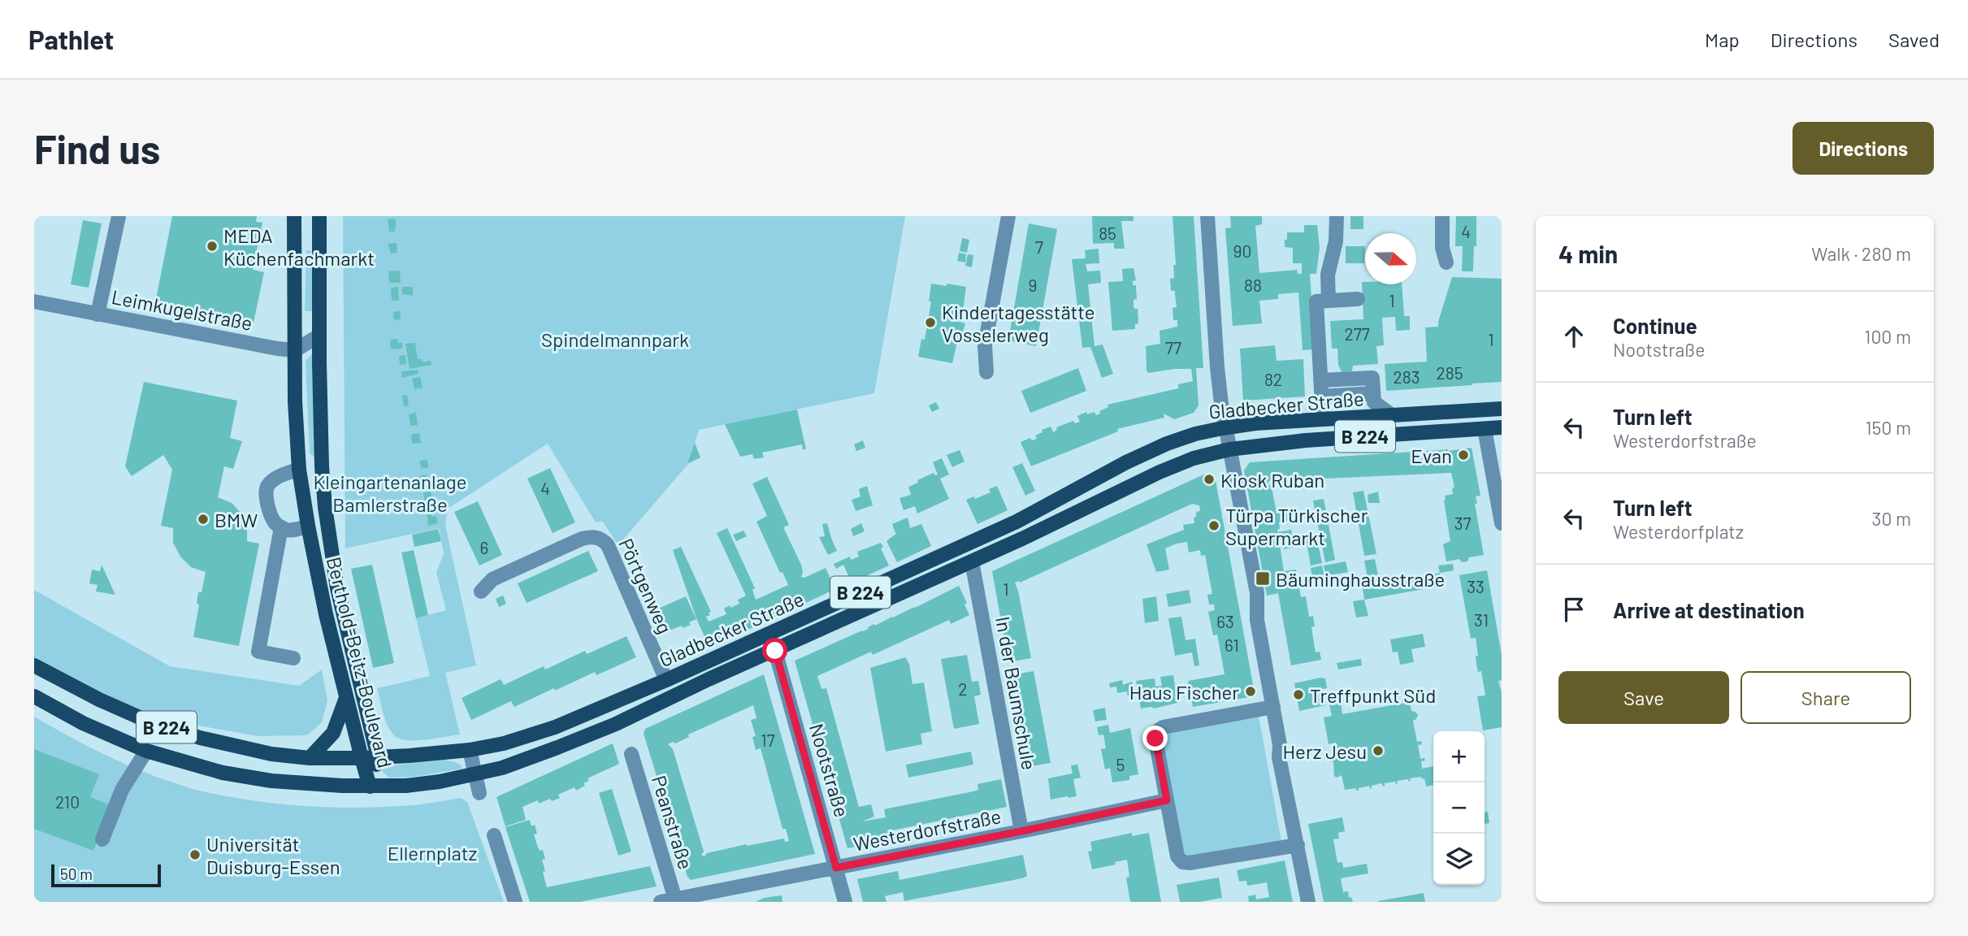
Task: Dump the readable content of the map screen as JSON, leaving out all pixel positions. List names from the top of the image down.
{
  "streets": {
    "main road": ["Gladbecker Straße", "B 224", "Berthold-Beitz-Boulevard"],
    "street": [
      "Leimkugelstraße",
      "Pörtgenweg",
      "In der Baumschule",
      "Nootstraße",
      "Peanstraße",
      "Westerdorfstraße"
    ]
  },
  "crossings": [
    ["Leimkugelstraße", "Berthold-Beitz-Boulevard"],
    ["Gladbecker Straße", "Pörtgenweg"],
    ["Gladbecker Straße", "Berthold-Beitz-Boulevard"],
    ["Gladbecker Straße", "In der Baumschule"],
    ["Gladbecker Straße", "Nootstraße"],
    ["In der Baumschule", "Westerdorfstraße"],
    ["Nootstraße", "Westerdorfstraße"],
    ["Peanstraße", "Westerdorfstraße"]
  ],
  "parks": ["Spindelmannpark", "Kleingartenanlage Bamlerstraße", "Ellernplatz"],
  "places": {
    "other": [
      "MEDA Küchenfachmarkt",
      "Kindertagesstätte Vosselerweg",
      "Evan",
      "Kiosk Ruban",
      "BMW",
      "Türpa Türkischer Supermarkt",
      "Haus Fischer",
      "Treffpunkt Süd",
      "Herz Jesu",
      "Universität Duisburg-Essen"
    ],
    "transit": ["Bäuminghausstraße"]
  },
  "house_numbers": [
    "4",
    "85",
    "7",
    "90",
    "9",
    "88",
    "1",
    "277",
    "1",
    "77",
    "285",
    "283",
    "82",
    "4",
    "37",
    "6",
    "33",
    "1",
    "31",
    "63",
    "61",
    "2",
    "17",
    "5",
    "210"
  ],
  "scale_bar": "50 m",
  "north": "right",
  "page": {
    "header": "Pathlet",
    "nav": ["Map", "Directions", "Saved"],
    "buttons": [
      "Directions",
      ["Save", "Share"]
    ],
    "title": "Find us",
    "heading": ["4 min", "Walk · 280 m"],
    "list": [
      ["Continue", "Nootstraße", "100 m"],
      ["Turn left", "Westerdorfstraße", "150 m"],
      ["Turn left", "Westerdorfplatz", "30 m"],
      "Arrive at destination"
    ],
    "map_buttons": ["+", "−"],
    "scale": "50 m"
  }
}
